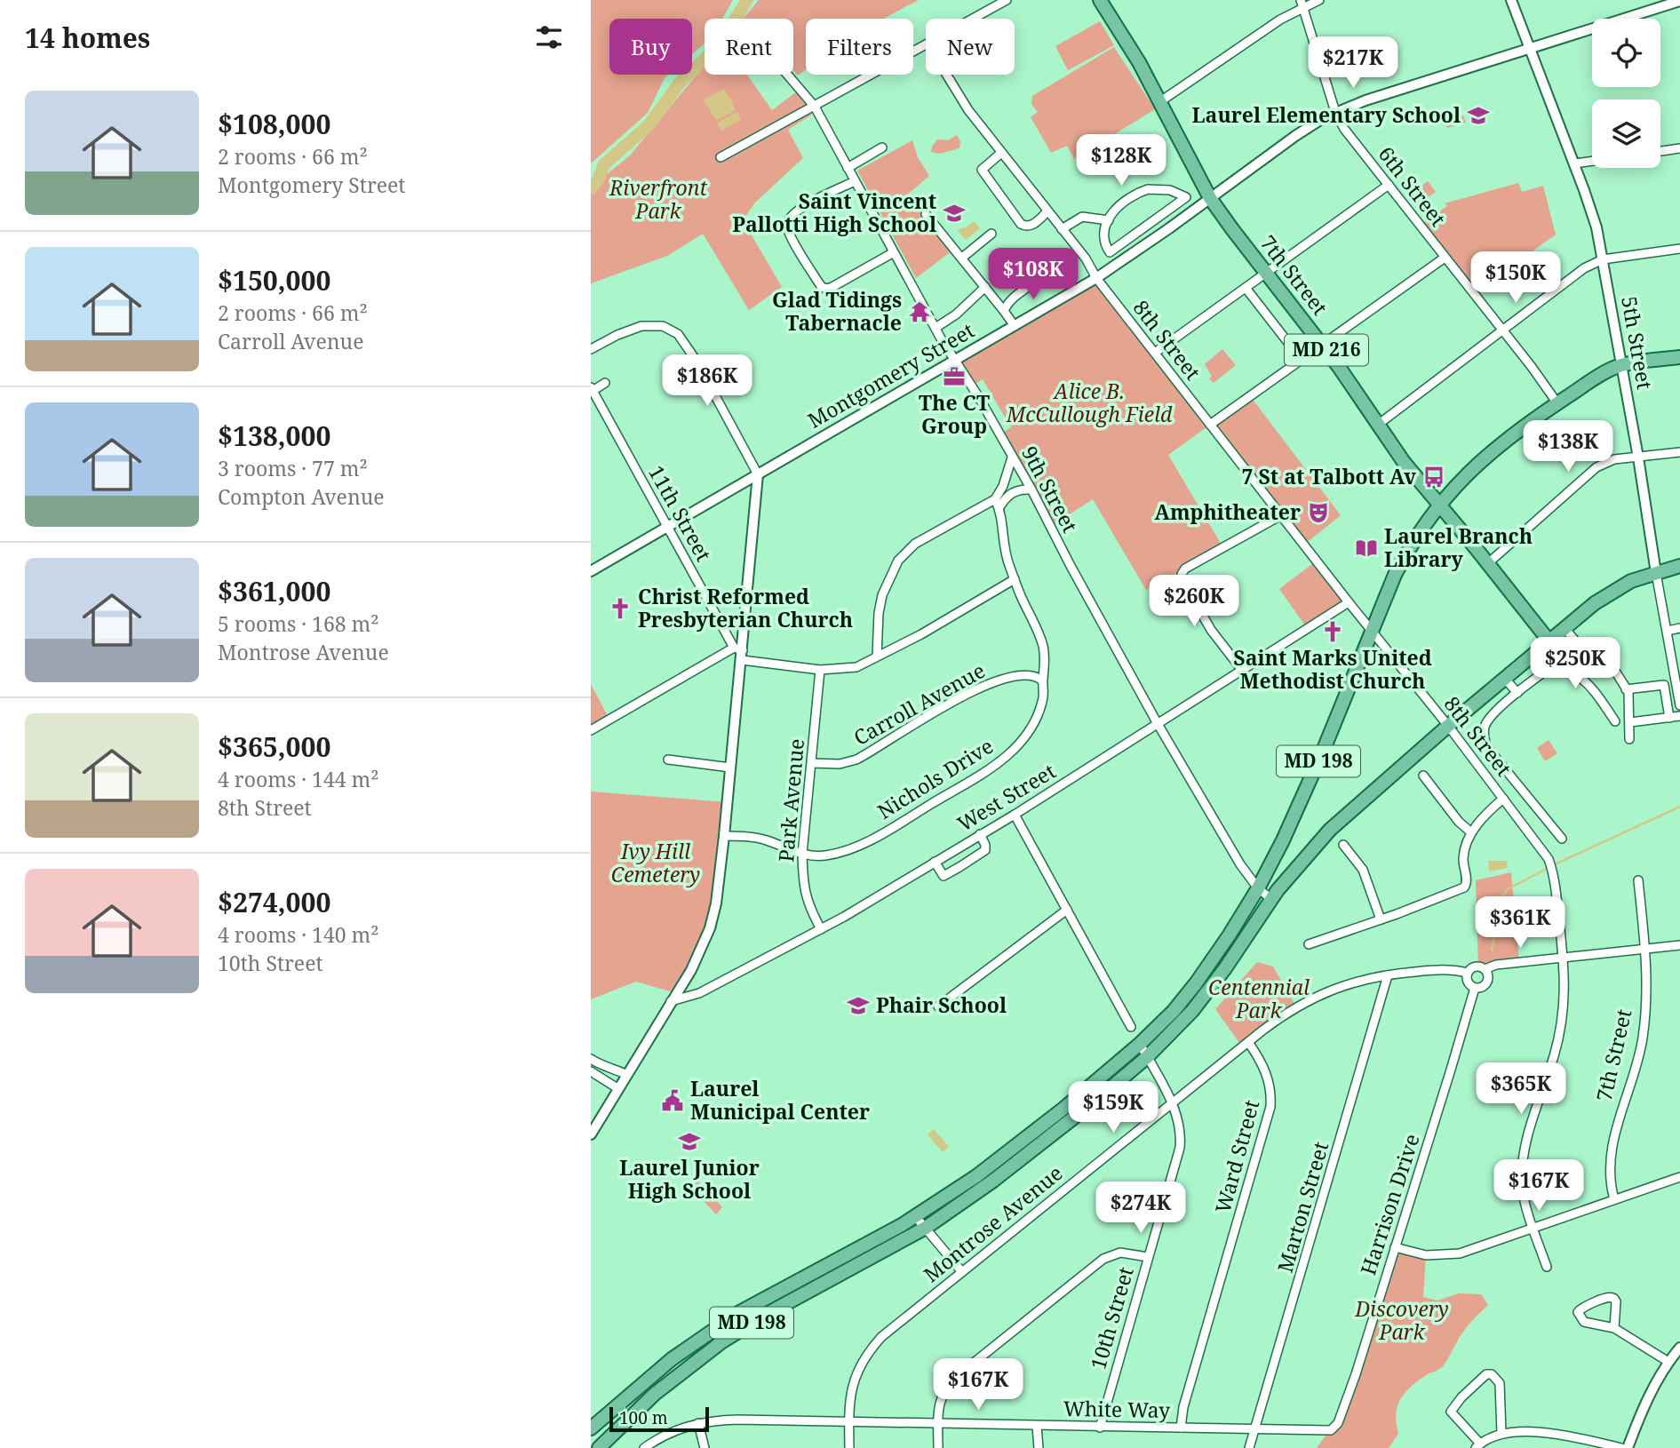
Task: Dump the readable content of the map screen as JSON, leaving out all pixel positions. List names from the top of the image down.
{
  "streets": {
    "main road": ["7th Street", "MD 216", "MD 198"],
    "street": [
      "6th Street",
      "8th Street",
      "5th Street",
      "Montgomery Street",
      "9th Street",
      "11th Street",
      "Carroll Avenue",
      "Nichols Drive",
      "West Street",
      "Park Avenue",
      "Ward Street",
      "Harrison Drive",
      "Marton Street",
      "Montrose Avenue",
      "10th Street",
      "White Way"
    ]
  },
  "crossings": [
    ["6th Street", "Montgomery Street"],
    ["6th Street", "MD 198"],
    ["7th Street", "Montgomery Street"],
    ["7th Street", "MD 198"],
    ["8th Street", "Montgomery Street"],
    ["8th Street", "MD 198"],
    ["8th Street", "West Street"],
    ["5th Street", "Montgomery Street"],
    ["5th Street", "MD 198"],
    ["Montgomery Street", "9th Street"],
    ["Montgomery Street", "11th Street"],
    ["9th Street", "MD 198"],
    ["9th Street", "West Street"],
    ["Carroll Avenue", "Nichols Drive"],
    ["Carroll Avenue", "Park Avenue"],
    ["MD 198", "10th Street"],
    ["Nichols Drive", "Park Avenue"],
    ["West Street", "Park Avenue"],
    ["Ward Street", "Montrose Avenue"],
    ["Ward Street", "White Way"],
    ["Harrison Drive", "Montrose Avenue"],
    ["Harrison Drive", "White Way"],
    ["Marton Street", "Montrose Avenue"],
    ["Marton Street", "White Way"],
    ["Montrose Avenue", "10th Street"],
    ["Montrose Avenue", "White Way"],
    ["10th Street", "White Way"]
  ],
  "parks": [
    "Riverfront Park",
    "Alice B. McCullough Field",
    "Ivy Hill Cemetery",
    "Centennial Park",
    "Discovery Park"
  ],
  "places": {
    "school or university": [
      "Laurel Elementary School",
      "Saint Vincent Pallotti High School",
      "Phair School",
      "Laurel Junior High School"
    ],
    "temple": ["Glad Tidings Tabernacle"],
    "office": ["The CT Group"],
    "bus stop": ["7 St at Talbott Av"],
    "theatre": ["Amphitheater"],
    "library": ["Laurel Branch Library"],
    "church": ["Christ Reformed Presbyterian Church", "Saint Marks United Methodist Church"],
    "public building": ["Laurel Municipal Center"]
  },
  "scale_bar": "100 m",
  "page": {
    "heading": "14 homes",
    "chip": [
      "Buy",
      "Rent",
      "Filters",
      "New"
    ],
    "price": [
      "$217K",
      "$128K",
      "$108K",
      "$150K",
      "$186K",
      "$138K",
      "$260K",
      "$250K",
      "$361K",
      "$365K",
      "$159K",
      "$167K",
      "$274K",
      "$167K"
    ],
    "list": [
      {
        "name": "$108,000",
        "note": "2 rooms · 66 m² · Montgomery Street"
      },
      {
        "name": "$150,000",
        "note": "2 rooms · 66 m² · Carroll Avenue"
      },
      {
        "name": "$138,000",
        "note": "3 rooms · 77 m² · Compton Avenue"
      },
      {
        "name": "$361,000",
        "note": "5 rooms · 168 m² · Montrose Avenue"
      },
      {
        "name": "$365,000",
        "note": "4 rooms · 144 m² · 8th Street"
      },
      {
        "name": "$274,000",
        "note": "4 rooms · 140 m² · 10th Street"
      }
    ],
    "scale": "100 m"
  }
}
